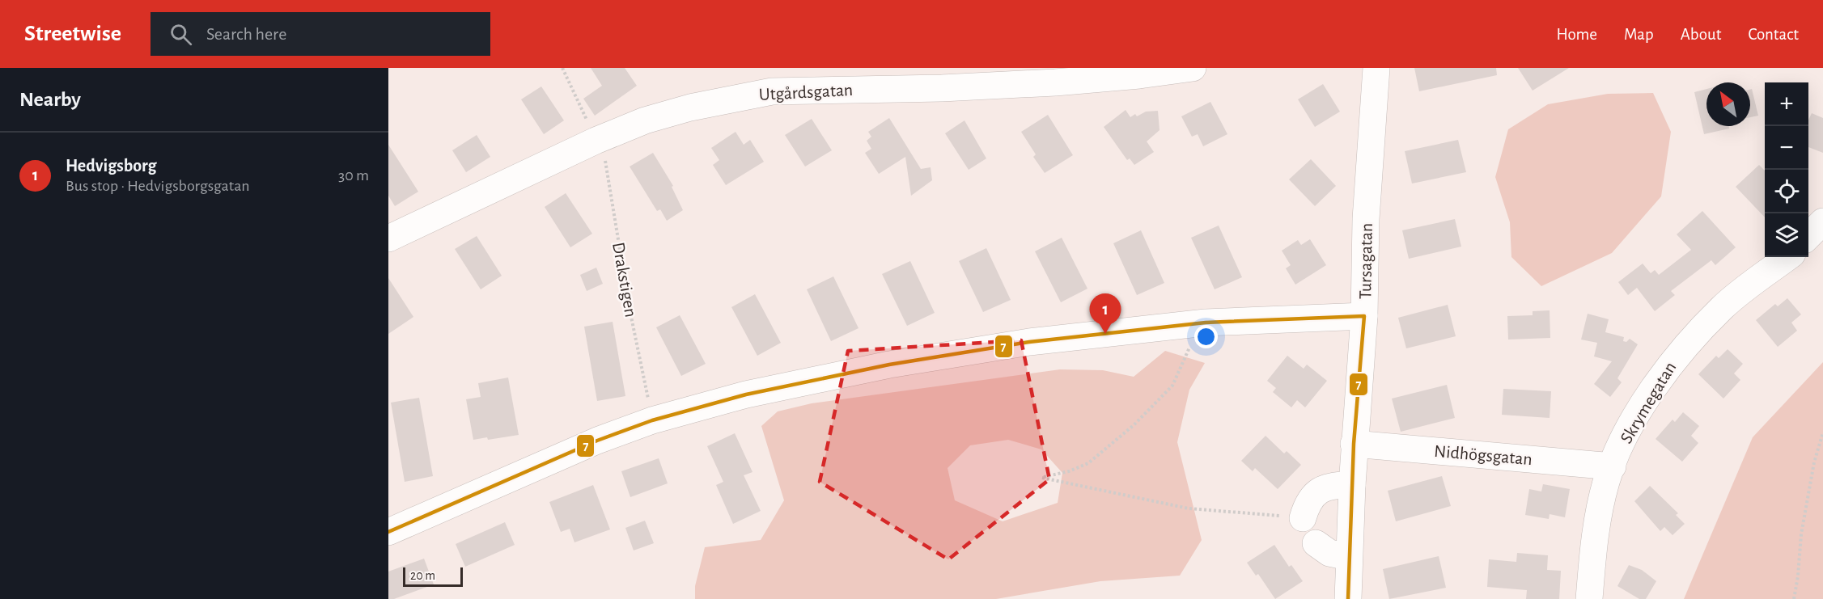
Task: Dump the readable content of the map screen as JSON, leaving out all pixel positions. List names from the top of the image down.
{
  "streets": {
    "street": [
      "Utgårdsgatan",
      "Tursagatan",
      "Skrymegatan",
      "Nidhögsgatan"
    ],
    "path": ["Drakstigen"]
  },
  "crossings": [
    ["Utgårdsgatan", "Drakstigen"],
    ["Tursagatan", "Nidhögsgatan"],
    ["Skrymegatan", "Nidhögsgatan"]
  ],
  "lines": ["transit line 7"],
  "scale_bar": "20 m",
  "north": "top left",
  "page": {
    "header": "Streetwise",
    "search": "Search here",
    "nav": [
      "Home",
      "Map",
      "About",
      "Contact"
    ],
    "heading": "Nearby",
    "map_buttons": ["+", "−"],
    "list": [
      {
        "mark": "1",
        "name": "Hedvigsborg",
        "note": "Bus stop · Hedvigsborgsgatan",
        "value": "30 m"
      }
    ],
    "pins": "1",
    "scale": "20 m"
  }
}
